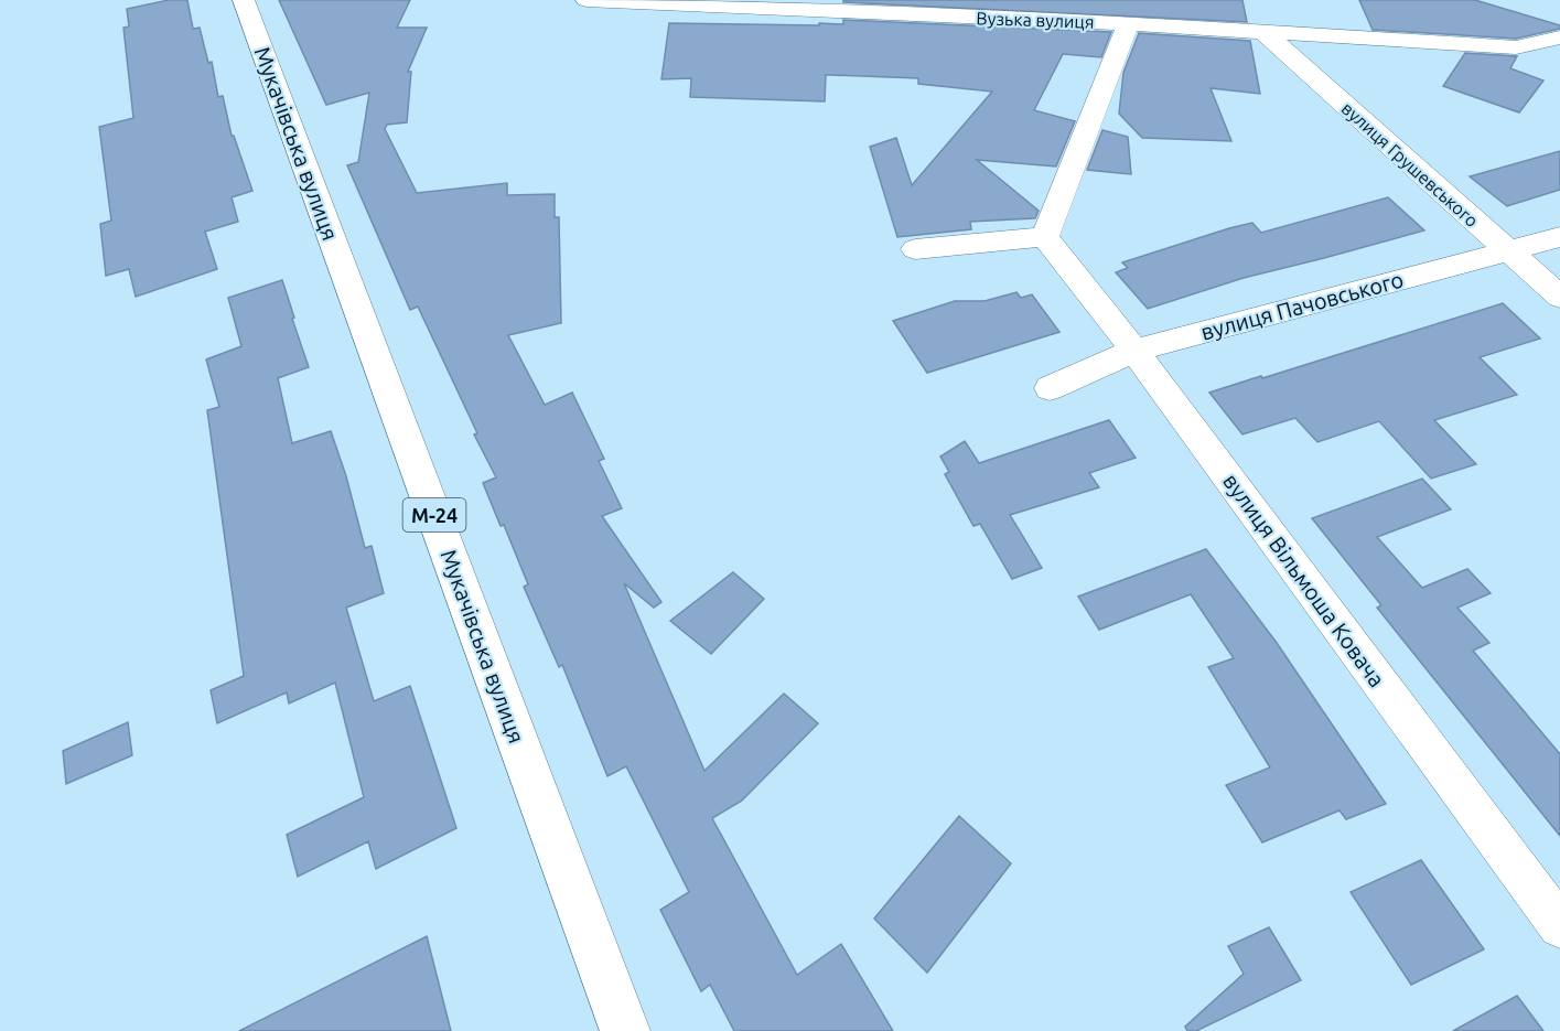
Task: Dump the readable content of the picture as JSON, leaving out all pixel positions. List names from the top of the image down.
{
  "streets": {
    "highway": ["Мукачівська вулиця", "М-24"],
    "street": [
      "Вузька вулиця",
      "вулиця Грушевського",
      "вулиця Пачовського",
      "вулиця Вільмоша Ковача"
    ]
  },
  "crossings": [
    ["Вузька вулиця", "вулиця Грушевського"],
    ["Вузька вулиця", "вулиця Вільмоша Ковача"],
    ["вулиця Грушевського", "вулиця Пачовського"],
    ["вулиця Пачовського", "вулиця Вільмоша Ковача"]
  ]
}
